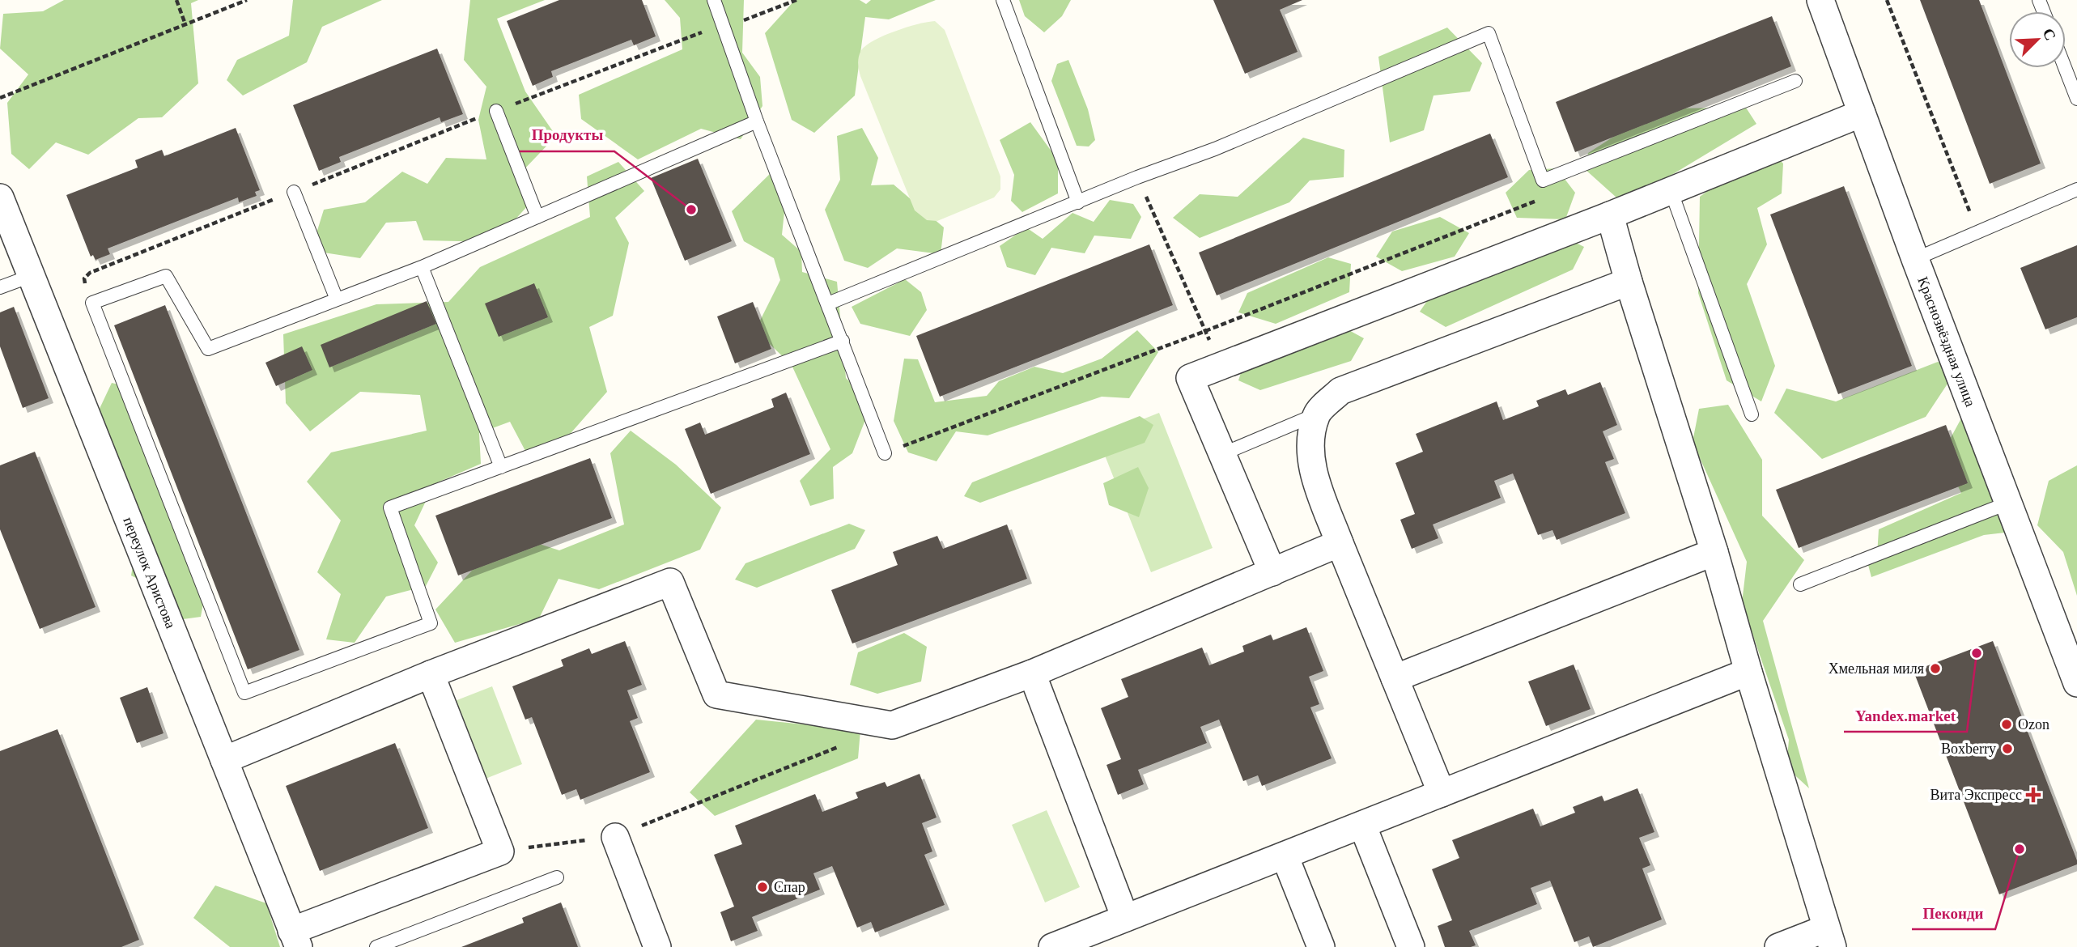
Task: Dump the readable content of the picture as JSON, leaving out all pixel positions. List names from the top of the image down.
{
  "streets": {
    "street": ["Краснозвёздная улица", "переулок Аристова"]
  },
  "places": {
    "other": [
      "Продукты",
      "Yandex.market",
      "Хмельная миля",
      "Ozon",
      "Boxberry",
      "Пеконди",
      "Спар"
    ],
    "health": ["Вита Экспресс"]
  },
  "north": "top right"
}
